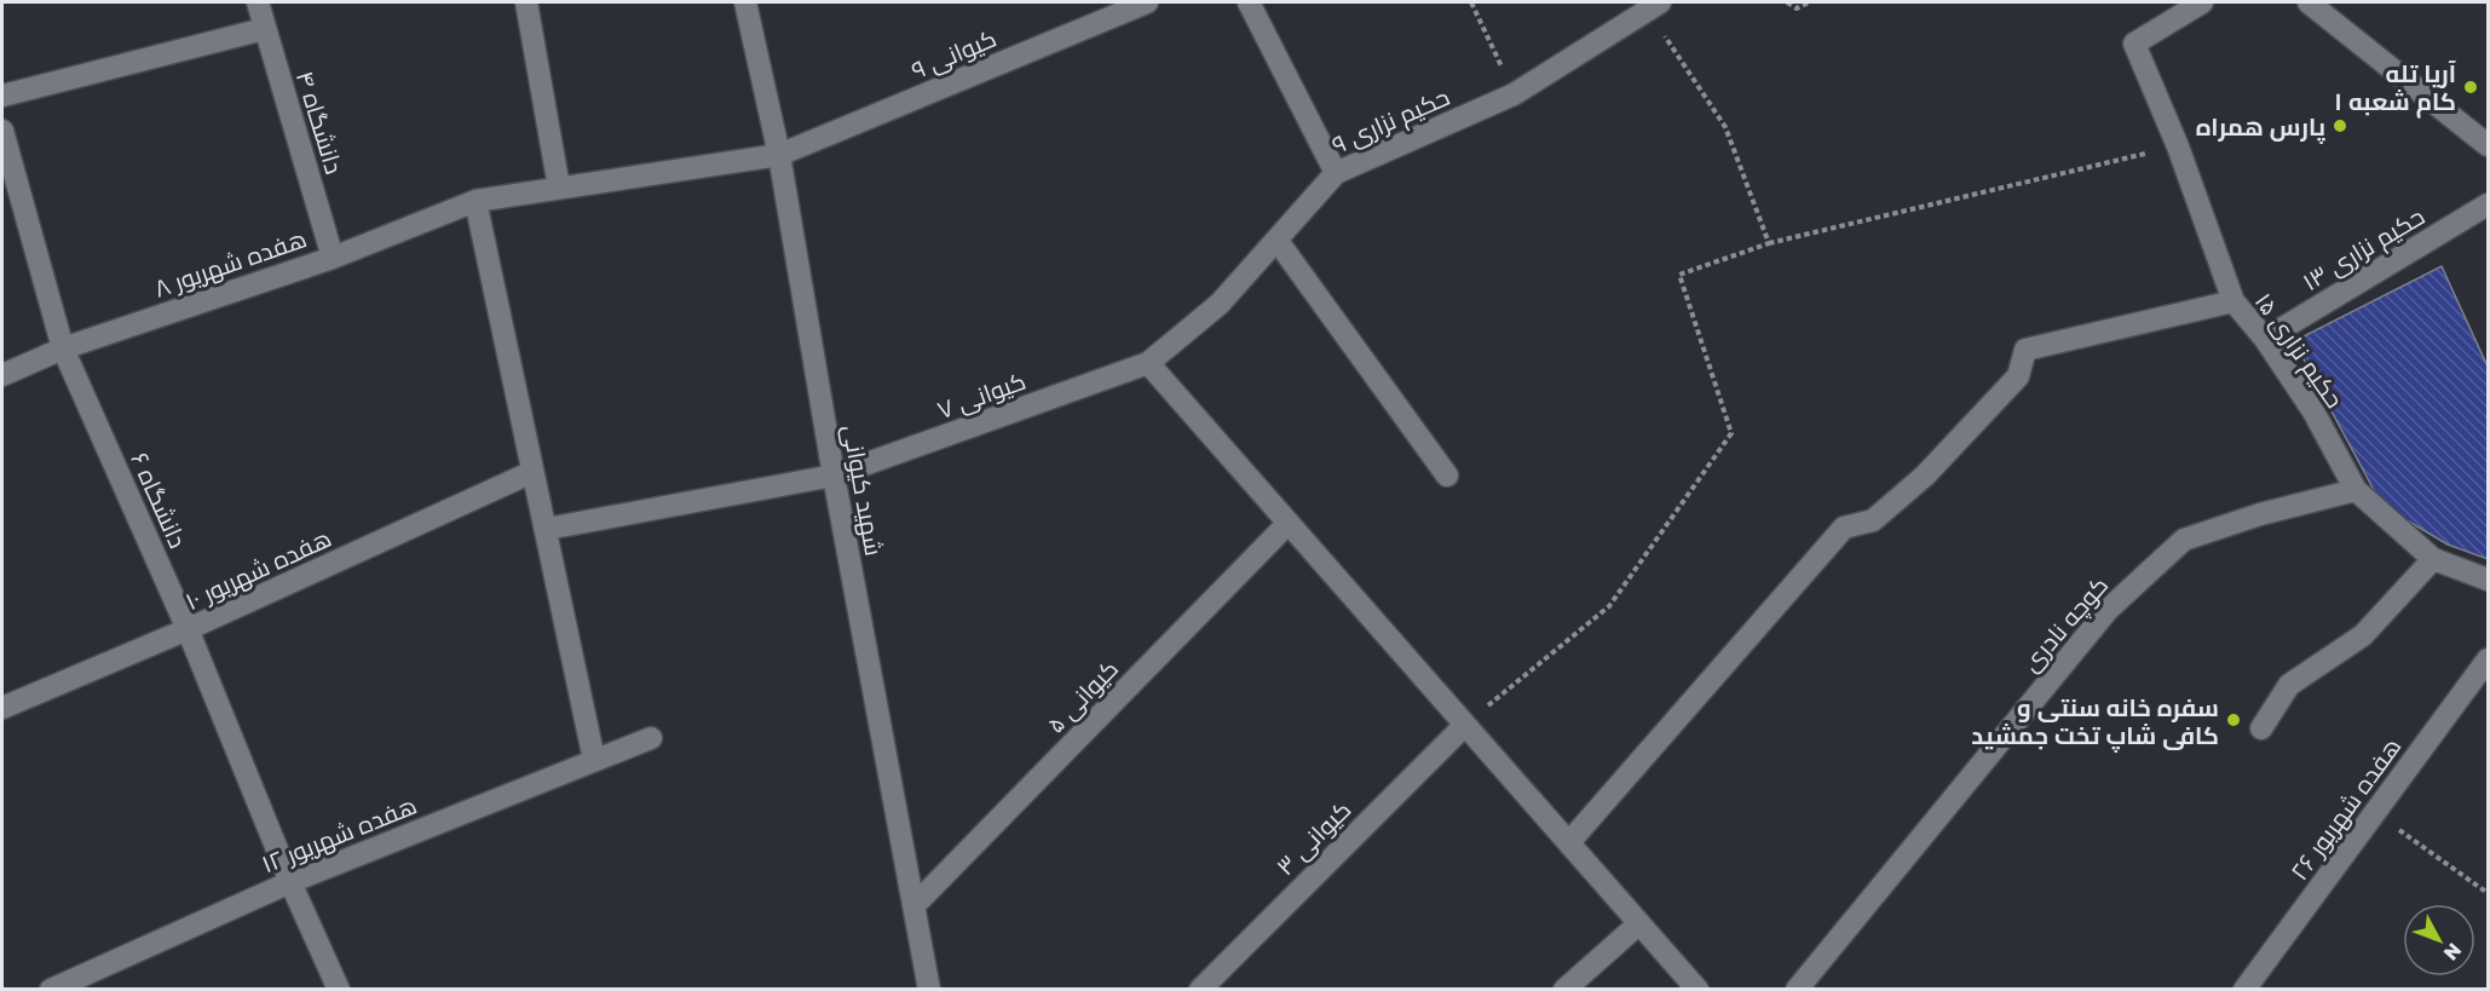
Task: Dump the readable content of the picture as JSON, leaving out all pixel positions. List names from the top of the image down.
{
  "streets": {
    "street": [
      "کیوانی ۹",
      "حکیم نزاری ۹",
      "دانشگاه ۴",
      "حکیم نزاری ۱۳",
      "هفده شهریور ۸",
      "حکیم نزاری ۱۵",
      "کیوانی ۷",
      "شهید کیوانی",
      "دانشگاه ۶",
      "هفده شهریور ۱۰",
      "کوچه نادری",
      "کیوانی ۵",
      "هفده شهریور ۲۶",
      "هفده شهریور ۱۲",
      "کیوانی ۳"
    ]
  },
  "crossings": [
    ["کیوانی ۹", "هفده شهریور ۸"],
    ["کیوانی ۹", "شهید کیوانی"],
    ["حکیم نزاری ۹", "کیوانی ۷"],
    ["دانشگاه ۴", "هفده شهریور ۸"],
    ["حکیم نزاری ۱۳", "حکیم نزاری ۱۵"],
    ["هفده شهریور ۸", "دانشگاه ۶"],
    ["حکیم نزاری ۱۵", "کوچه نادری"],
    ["کیوانی ۷", "شهید کیوانی"],
    ["شهید کیوانی", "کیوانی ۵"],
    ["دانشگاه ۶", "هفده شهریور ۱۰"],
    ["دانشگاه ۶", "هفده شهریور ۱۲"]
  ],
  "places": ["آریا تله کام شعبه ۱", "پارس همراه", "سفره خانه سنتی و کافی شاپ تخت جمشید"],
  "north": "bottom right"
}
